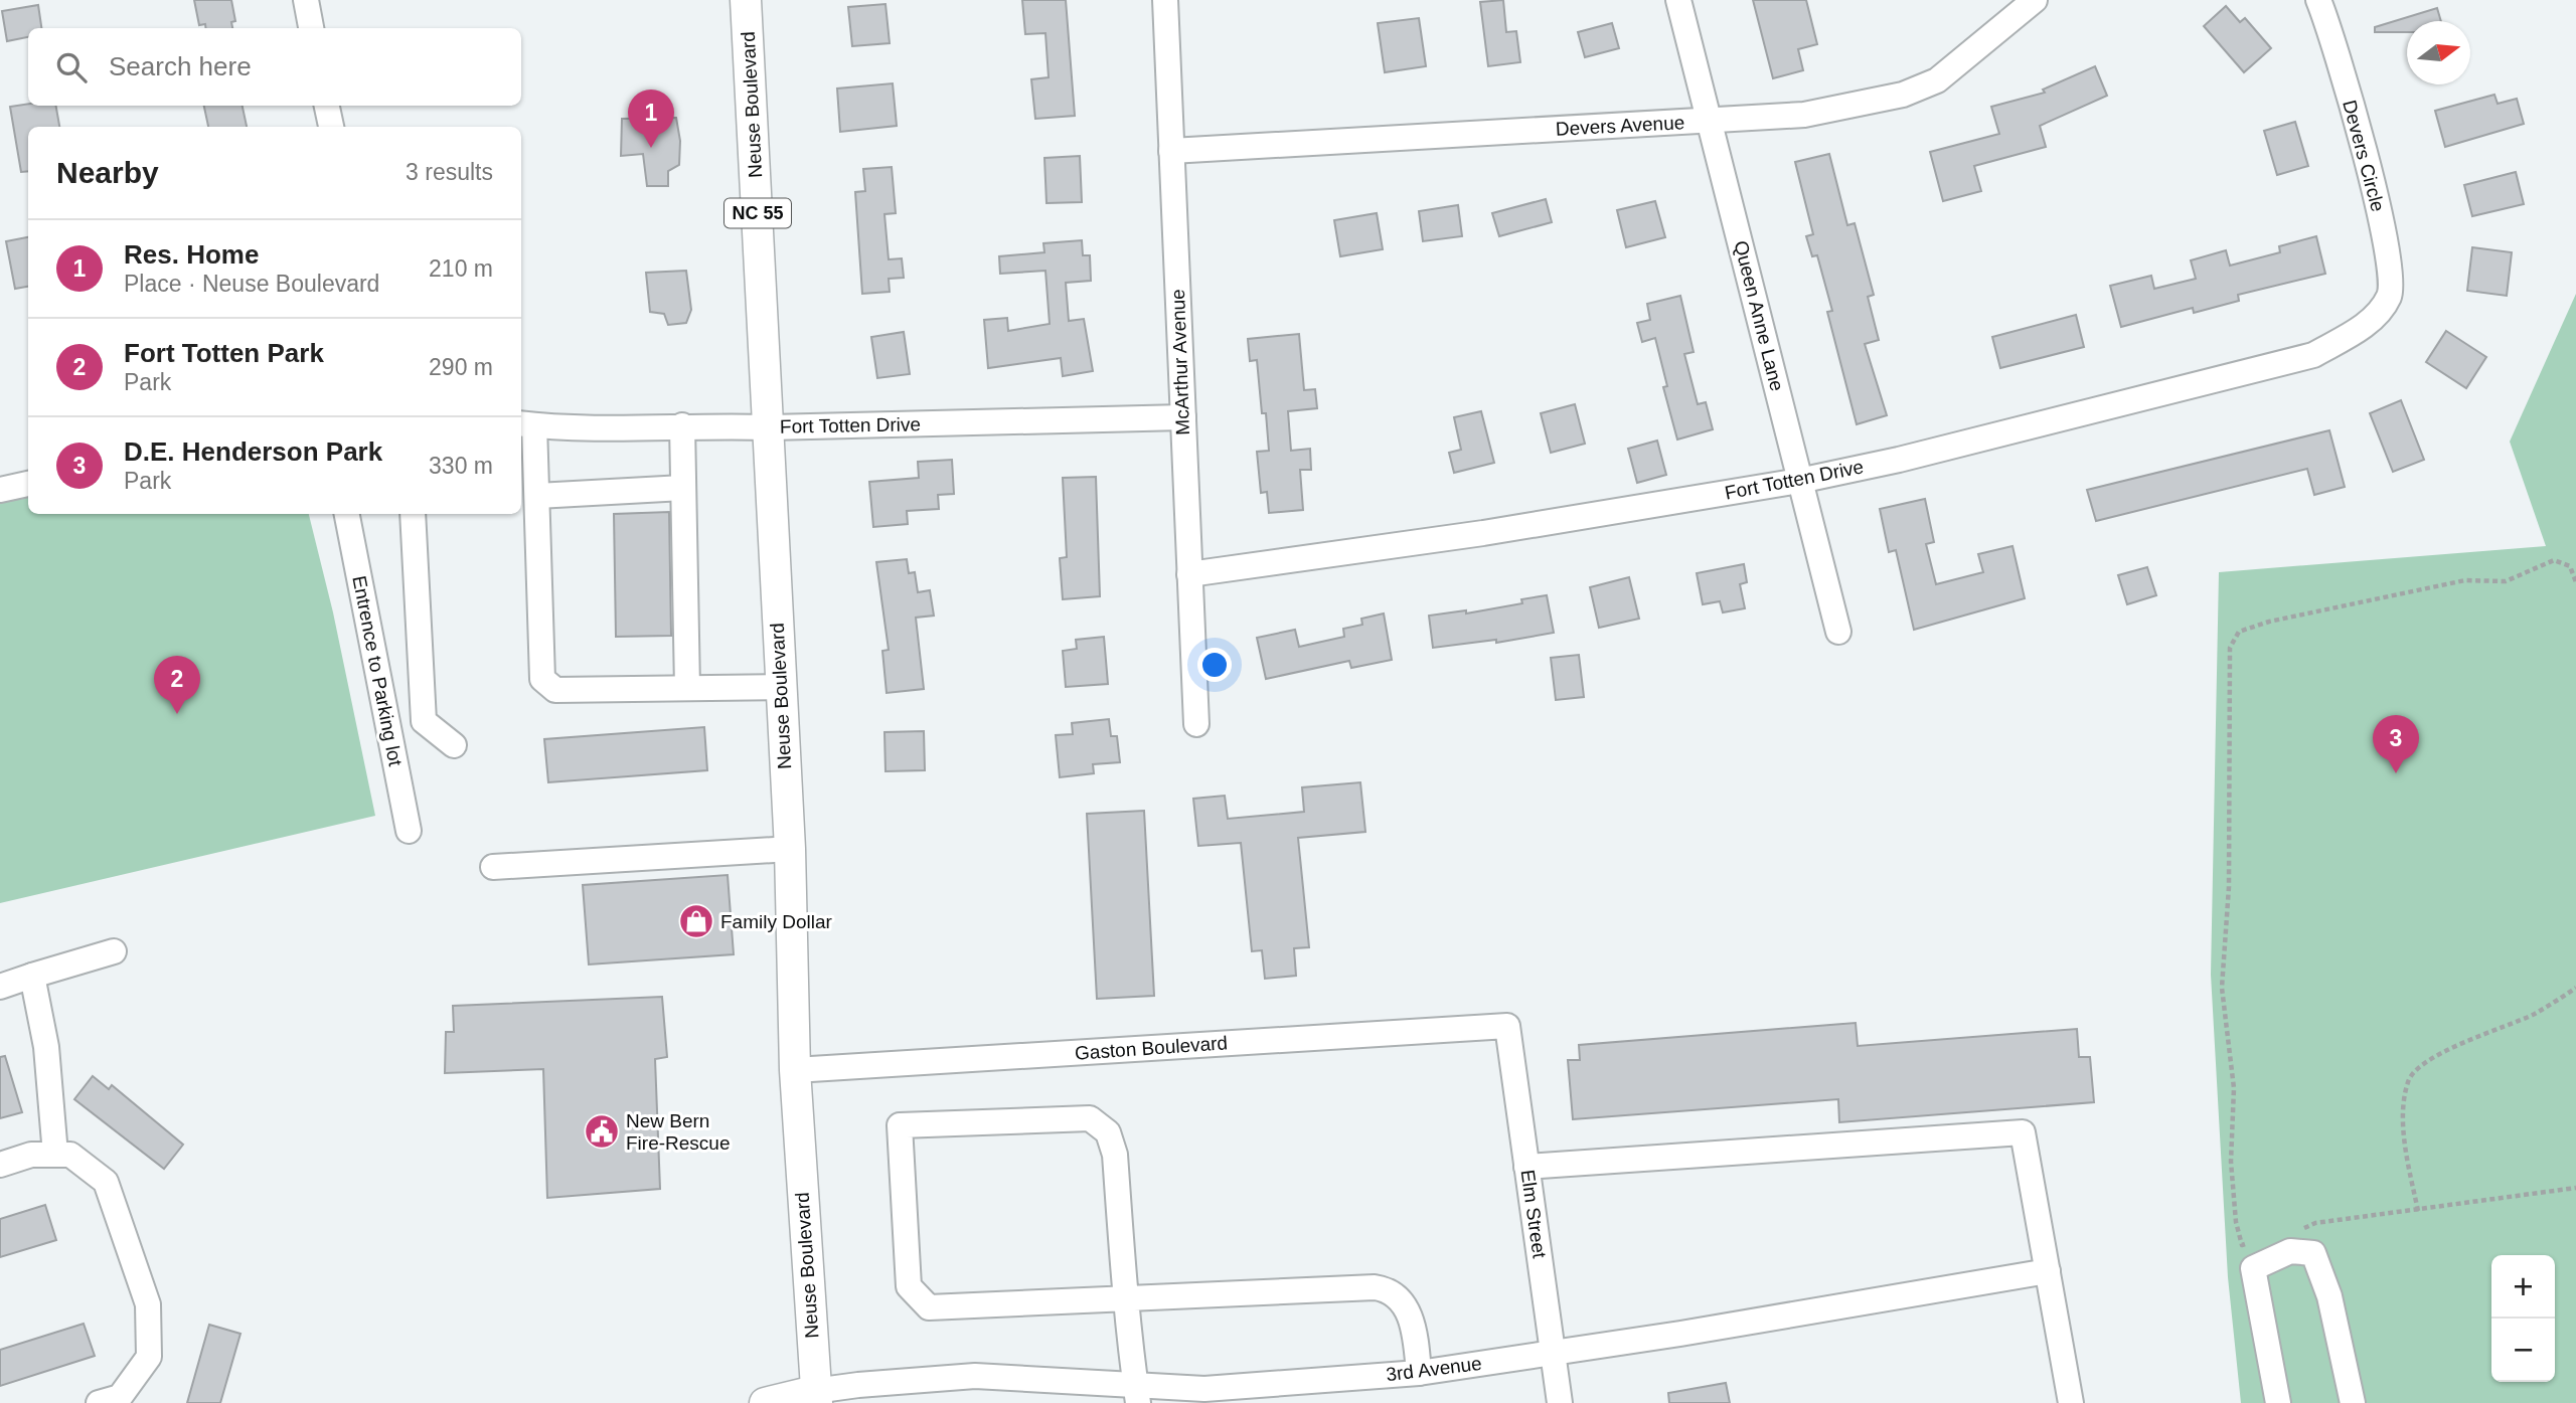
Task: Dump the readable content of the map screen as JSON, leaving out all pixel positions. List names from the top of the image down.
{
  "streets": {
    "main road": ["Neuse Boulevard", "NC 55"],
    "street": [
      "Devers Avenue",
      "Devers Circle",
      "Queen Anne Lane",
      "McArthur Avenue",
      "Fort Totten Drive",
      "Entrence to Parking lot",
      "Gaston Boulevard",
      "Elm Street",
      "3rd Avenue"
    ]
  },
  "crossings": [
    ["Neuse Boulevard", "Fort Totten Drive"],
    ["Neuse Boulevard", "Gaston Boulevard"],
    ["Neuse Boulevard", "3rd Avenue"],
    ["Devers Avenue", "Queen Anne Lane"],
    ["Devers Avenue", "McArthur Avenue"],
    ["Devers Circle", "Fort Totten Drive"],
    ["Queen Anne Lane", "Fort Totten Drive"],
    ["McArthur Avenue", "Fort Totten Drive"],
    ["Gaston Boulevard", "Elm Street"],
    ["Elm Street", "3rd Avenue"]
  ],
  "places": {
    "shop": ["Family Dollar"],
    "public building": ["New Bern Fire-Rescue"]
  },
  "north": "right",
  "page": {
    "search": "Search here",
    "pins": ["1", "2", "3"],
    "heading": ["Nearby", "3 results"],
    "list": [
      {
        "mark": "1",
        "name": "Res. Home",
        "note": "Place · Neuse Boulevard",
        "value": "210 m"
      },
      {
        "mark": "2",
        "name": "Fort Totten Park",
        "note": "Park",
        "value": "290 m"
      },
      {
        "mark": "3",
        "name": "D.E. Henderson Park",
        "note": "Park",
        "value": "330 m"
      }
    ],
    "map_buttons": ["+", "−"]
  }
}
